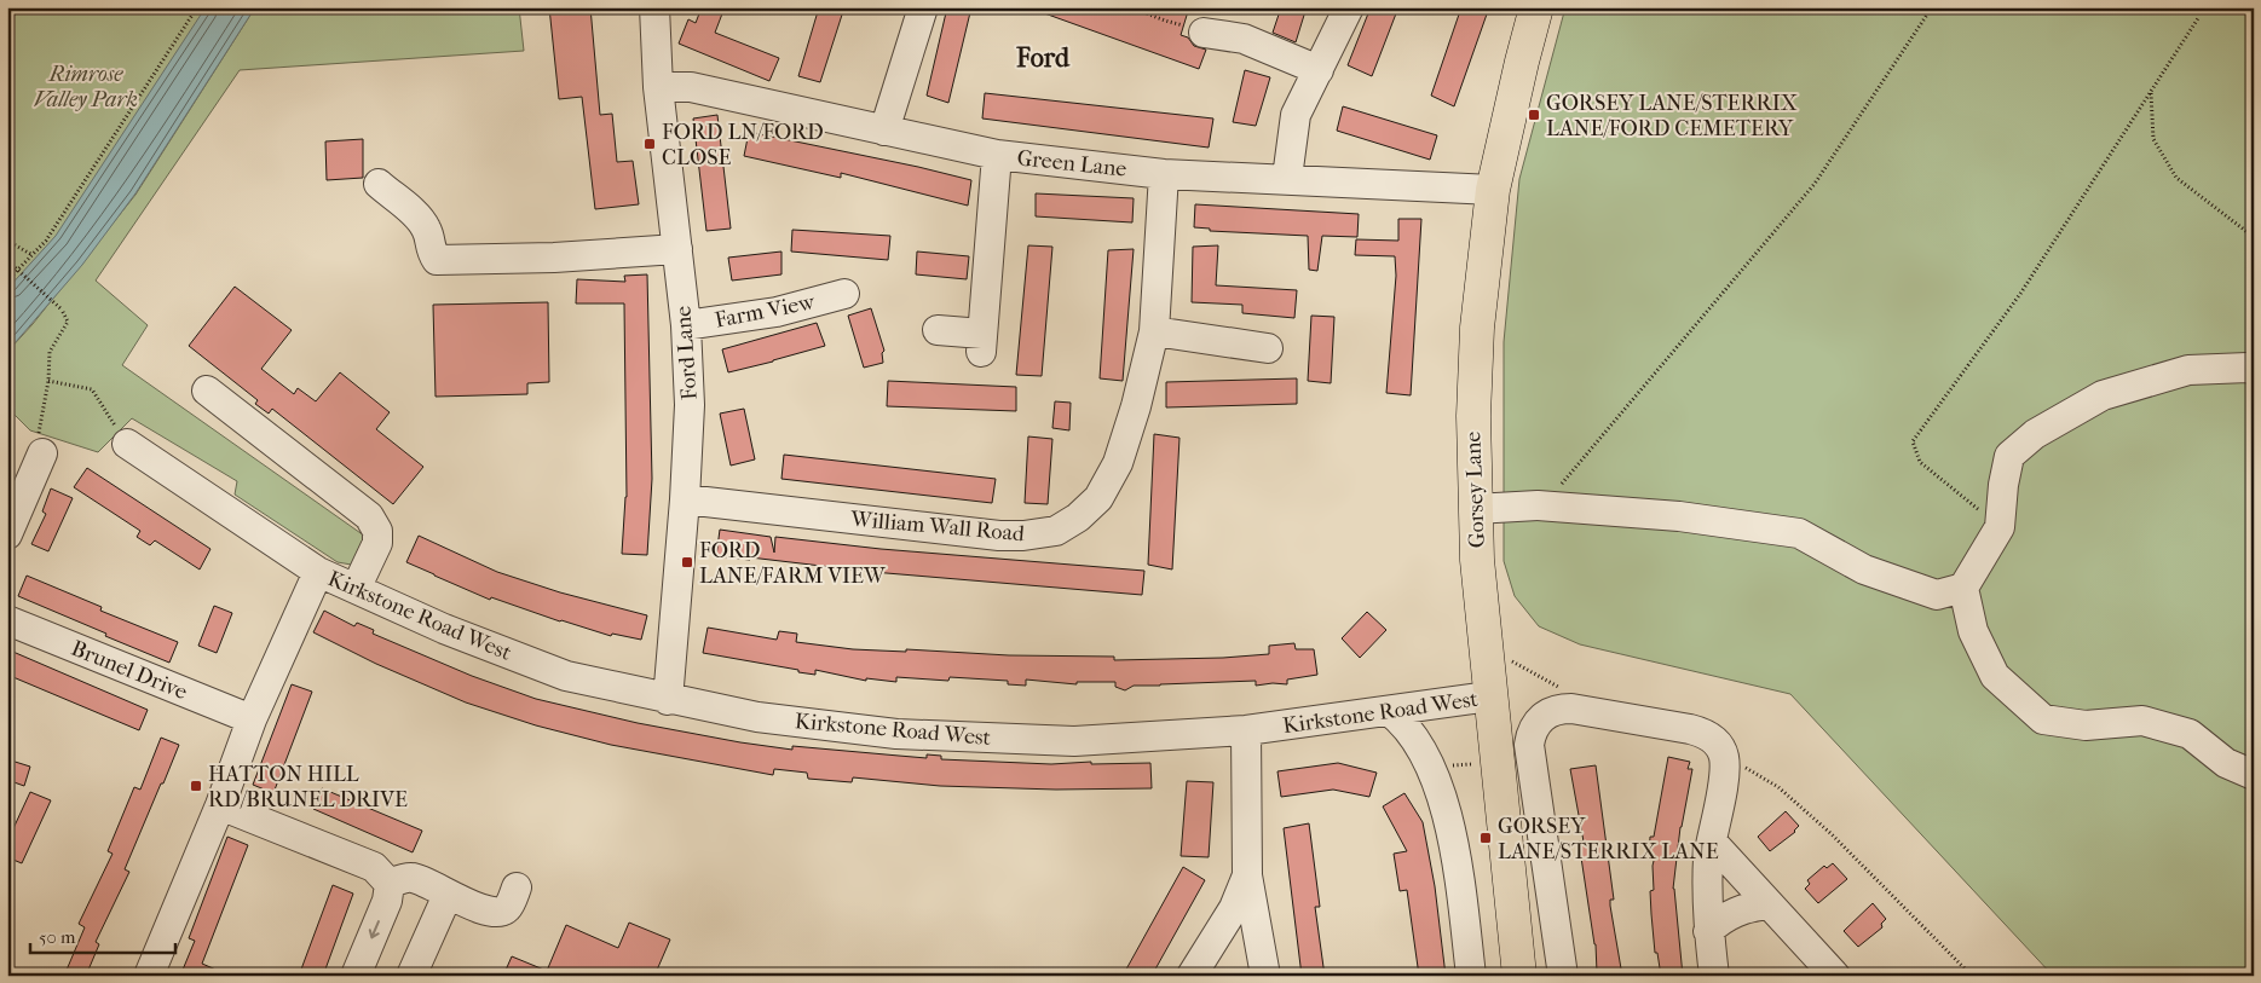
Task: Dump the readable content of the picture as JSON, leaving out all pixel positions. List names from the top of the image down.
{
  "streets": {
    "main road": ["Gorsey Lane"],
    "street": [
      "Green Lane",
      "Farm View",
      "Ford Lane",
      "William Wall Road",
      "Kirkstone Road West",
      "Brunel Drive"
    ]
  },
  "crossings": [
    ["Green Lane", "Ford Lane"],
    ["Green Lane", "Gorsey Lane"],
    ["Green Lane", "William Wall Road"],
    ["Farm View", "Ford Lane"],
    ["Ford Lane", "William Wall Road"],
    ["Ford Lane", "Kirkstone Road West"],
    ["Gorsey Lane", "Kirkstone Road West"]
  ],
  "districts": ["Ford"],
  "parks": ["Rimrose Valley Park"],
  "places": {
    "transit": [
      "GORSEY LANE/STERRIX LANE/FORD CEMETERY",
      "FORD LN/FORD CLOSE",
      "FORD LANE/FARM VIEW",
      "HATTON HILL RD/BRUNEL DRIVE",
      "GORSEY LANE/STERRIX LANE"
    ]
  },
  "scale_bar": "50 m"
}
